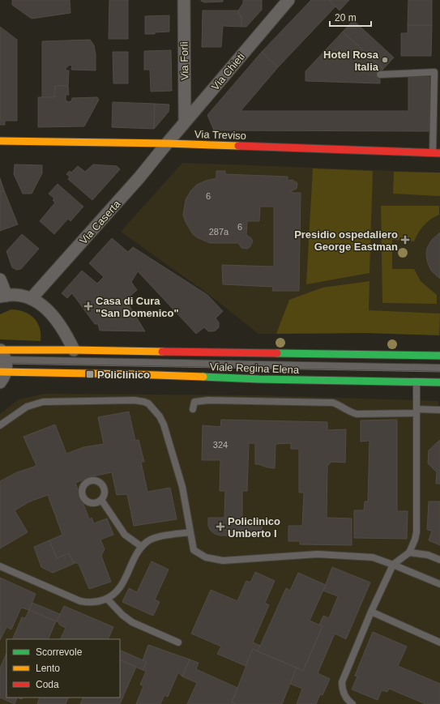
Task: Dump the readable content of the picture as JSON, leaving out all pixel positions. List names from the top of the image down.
{
  "streets": {
    "main road": ["Via Treviso", "Viale Regina Elena"],
    "street": ["Via Forlì", "Via Chieti", "Via Caserta"]
  },
  "crossings": [
    ["Via Forlì", "Via Chieti"],
    ["Via Chieti", "Via Treviso"],
    ["Via Chieti", "Via Caserta"],
    ["Via Treviso", "Via Caserta"]
  ],
  "places": {
    "other": ["Hotel Rosa Italia"],
    "health": ["Presidio ospedaliero George Eastman", "Casa di Cura \"San Domenico\"", "Policlinico Umberto I"],
    "transit": ["Policlinico"]
  },
  "house_numbers": [
    "6",
    "6",
    "287a",
    "324"
  ],
  "legend": ["Scorrevole", "Lento", "Coda"],
  "scale_bar": "20 m"
}
